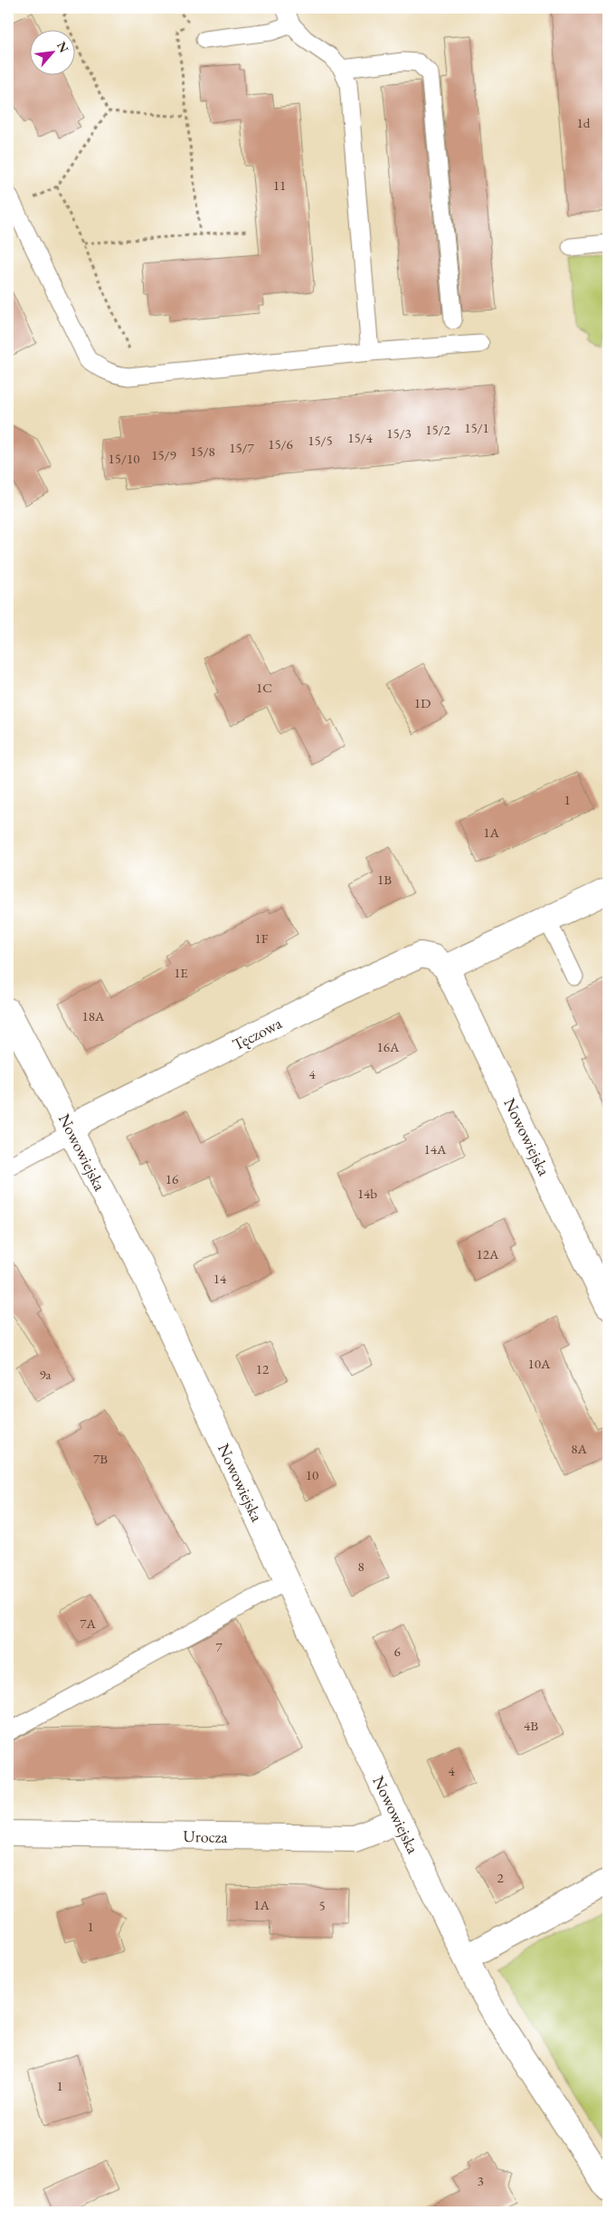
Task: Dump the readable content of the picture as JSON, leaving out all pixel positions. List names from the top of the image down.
{
  "streets": {
    "street": ["Tęczowa", "Nowowiejska", "Urocza"]
  },
  "crossings": [
    ["Tęczowa", "Nowowiejska"],
    ["Nowowiejska", "Urocza"]
  ],
  "house_numbers": [
    "1d",
    "11",
    "15/1",
    "15/2",
    "15/3",
    "15/4",
    "15/5",
    "15/6",
    "15/7",
    "15/8",
    "15/9",
    "15/10",
    "1C",
    "1D",
    "1",
    "1A",
    "1B",
    "1F",
    "1E",
    "18A",
    "16A",
    "4",
    "14A",
    "16",
    "14b",
    "12A",
    "14",
    "10A",
    "12",
    "9a",
    "8A",
    "7B",
    "10",
    "8",
    "7A",
    "7",
    "6",
    "4B",
    "4",
    "2",
    "1A",
    "5",
    "1",
    "1",
    "3"
  ],
  "north": "top right"
}
